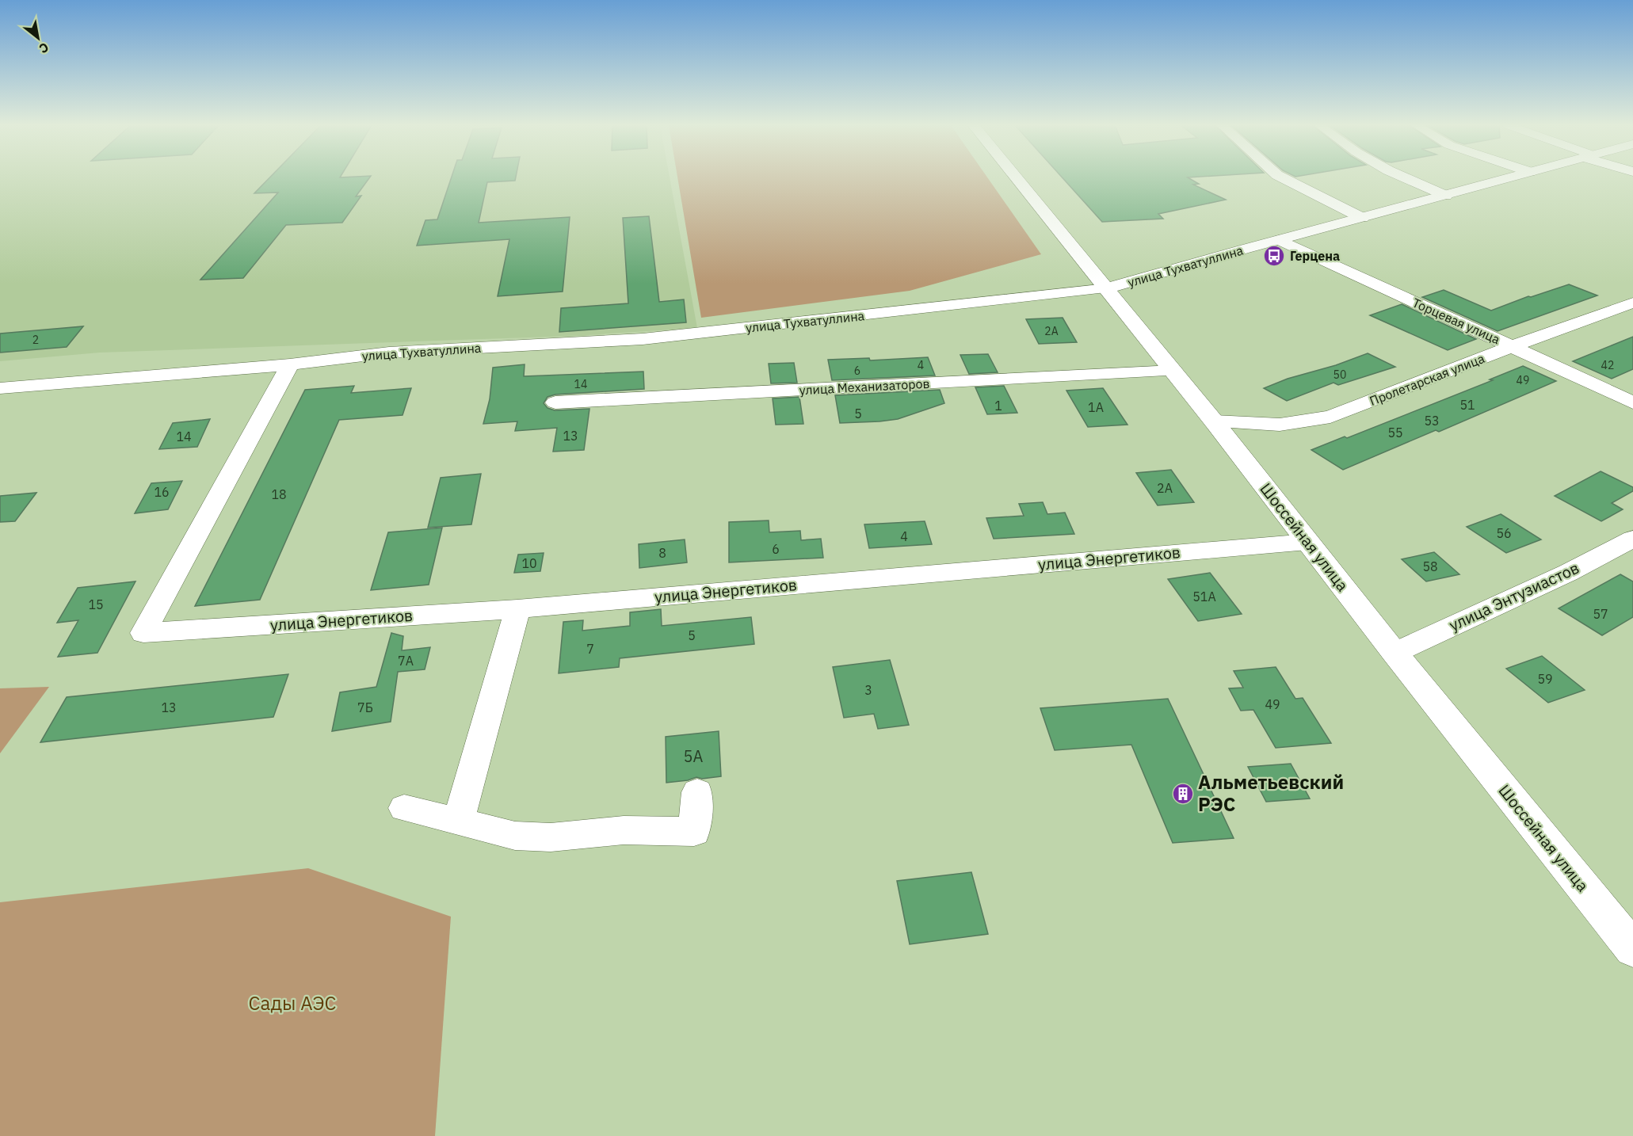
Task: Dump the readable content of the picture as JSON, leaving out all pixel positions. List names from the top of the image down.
{
  "streets": {
    "main road": ["улица Тухватуллина", "Шоссейная улица"],
    "street": [
      "Торцевая улица",
      "Пролетарская улица",
      "улица Механизаторов",
      "улица Энергетиков",
      "улица Энтузиастов"
    ]
  },
  "crossings": [
    ["улица Тухватуллина", "Торцевая улица"],
    ["улица Тухватуллина", "Шоссейная улица"],
    ["улица Тухватуллина", "улица Энергетиков"],
    ["Торцевая улица", "Пролетарская улица"],
    ["Пролетарская улица", "Шоссейная улица"],
    ["улица Механизаторов", "Шоссейная улица"],
    ["Шоссейная улица", "улица Энергетиков"],
    ["Шоссейная улица", "улица Энтузиастов"]
  ],
  "parks": ["Сады АЭС"],
  "places": {
    "bus stop": ["Герцена"],
    "building": ["Альметьевский РЭС"]
  },
  "house_numbers": [
    "2А",
    "2",
    "4",
    "42",
    "6",
    "50",
    "49",
    "14",
    "51",
    "1",
    "1А",
    "5",
    "53",
    "55",
    "13",
    "14",
    "2А",
    "16",
    "18",
    "56",
    "4",
    "6",
    "8",
    "10",
    "58",
    "51А",
    "15",
    "57",
    "5",
    "7",
    "7А",
    "59",
    "3",
    "49",
    "13",
    "7Б",
    "5А"
  ],
  "north": "bottom right"
}
